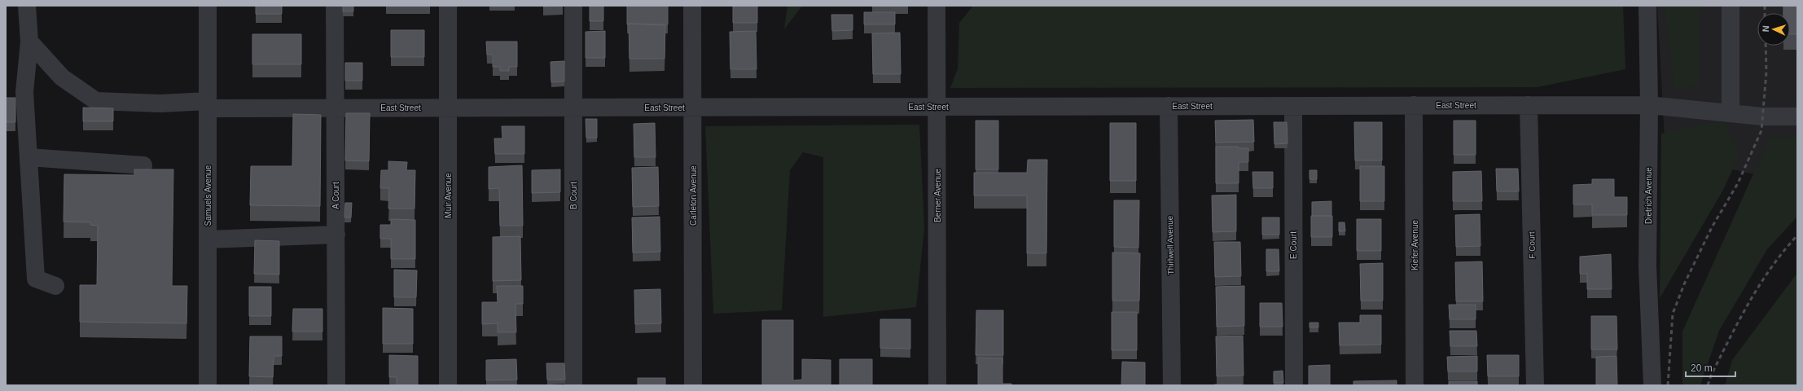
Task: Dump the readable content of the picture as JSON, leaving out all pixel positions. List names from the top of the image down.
{
  "streets": {
    "street": [
      "East Street",
      "Samuels Avenue",
      "A Court",
      "Muir Avenue",
      "B Court",
      "Carleton Avenue",
      "Berner Avenue",
      "Dietrich Avenue",
      "Thirlwell Avenue",
      "E Court",
      "Kiefer Avenue",
      "F Court"
    ]
  },
  "crossings": [
    ["East Street", "Samuels Avenue"],
    ["East Street", "A Court"],
    ["East Street", "Muir Avenue"],
    ["East Street", "B Court"],
    ["East Street", "Carleton Avenue"],
    ["East Street", "Berner Avenue"],
    ["East Street", "Dietrich Avenue"],
    ["East Street", "Thirlwell Avenue"],
    ["East Street", "E Court"],
    ["East Street", "Kiefer Avenue"],
    ["East Street", "F Court"]
  ],
  "scale_bar": "20 m",
  "north": "left"
}
